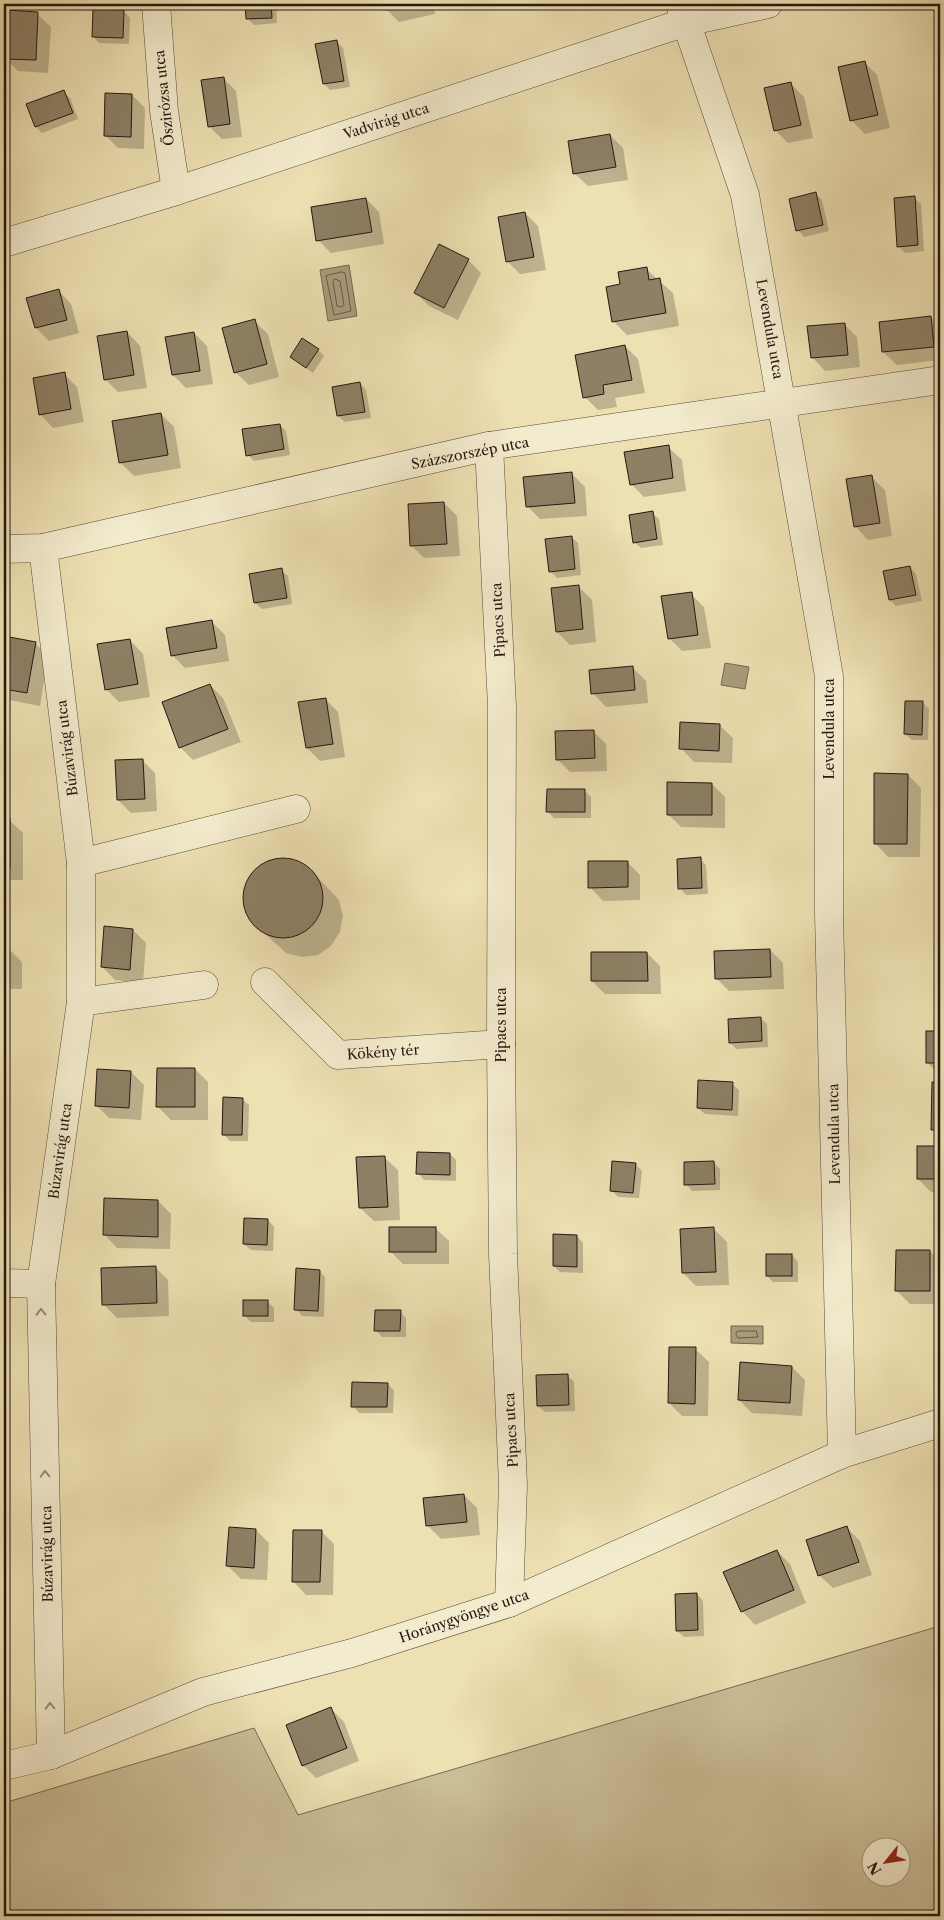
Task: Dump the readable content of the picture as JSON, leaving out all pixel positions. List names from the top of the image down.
{
  "streets": {
    "street": [
      "Őszirózsa utca",
      "Vadvirág utca",
      "Levendula utca",
      "Százszorszép utca",
      "Pipacs utca",
      "Búzavirág utca",
      "Kökény tér",
      "Horánygyöngye utca"
    ]
  },
  "crossings": [
    ["Őszirózsa utca", "Vadvirág utca"],
    ["Vadvirág utca", "Levendula utca"],
    ["Levendula utca", "Százszorszép utca"],
    ["Levendula utca", "Horánygyöngye utca"],
    ["Százszorszép utca", "Pipacs utca"],
    ["Százszorszép utca", "Búzavirág utca"],
    ["Pipacs utca", "Kökény tér"],
    ["Pipacs utca", "Horánygyöngye utca"],
    ["Búzavirág utca", "Horánygyöngye utca"]
  ],
  "one_way": ["Búzavirág utca"],
  "north": "bottom left"
}
